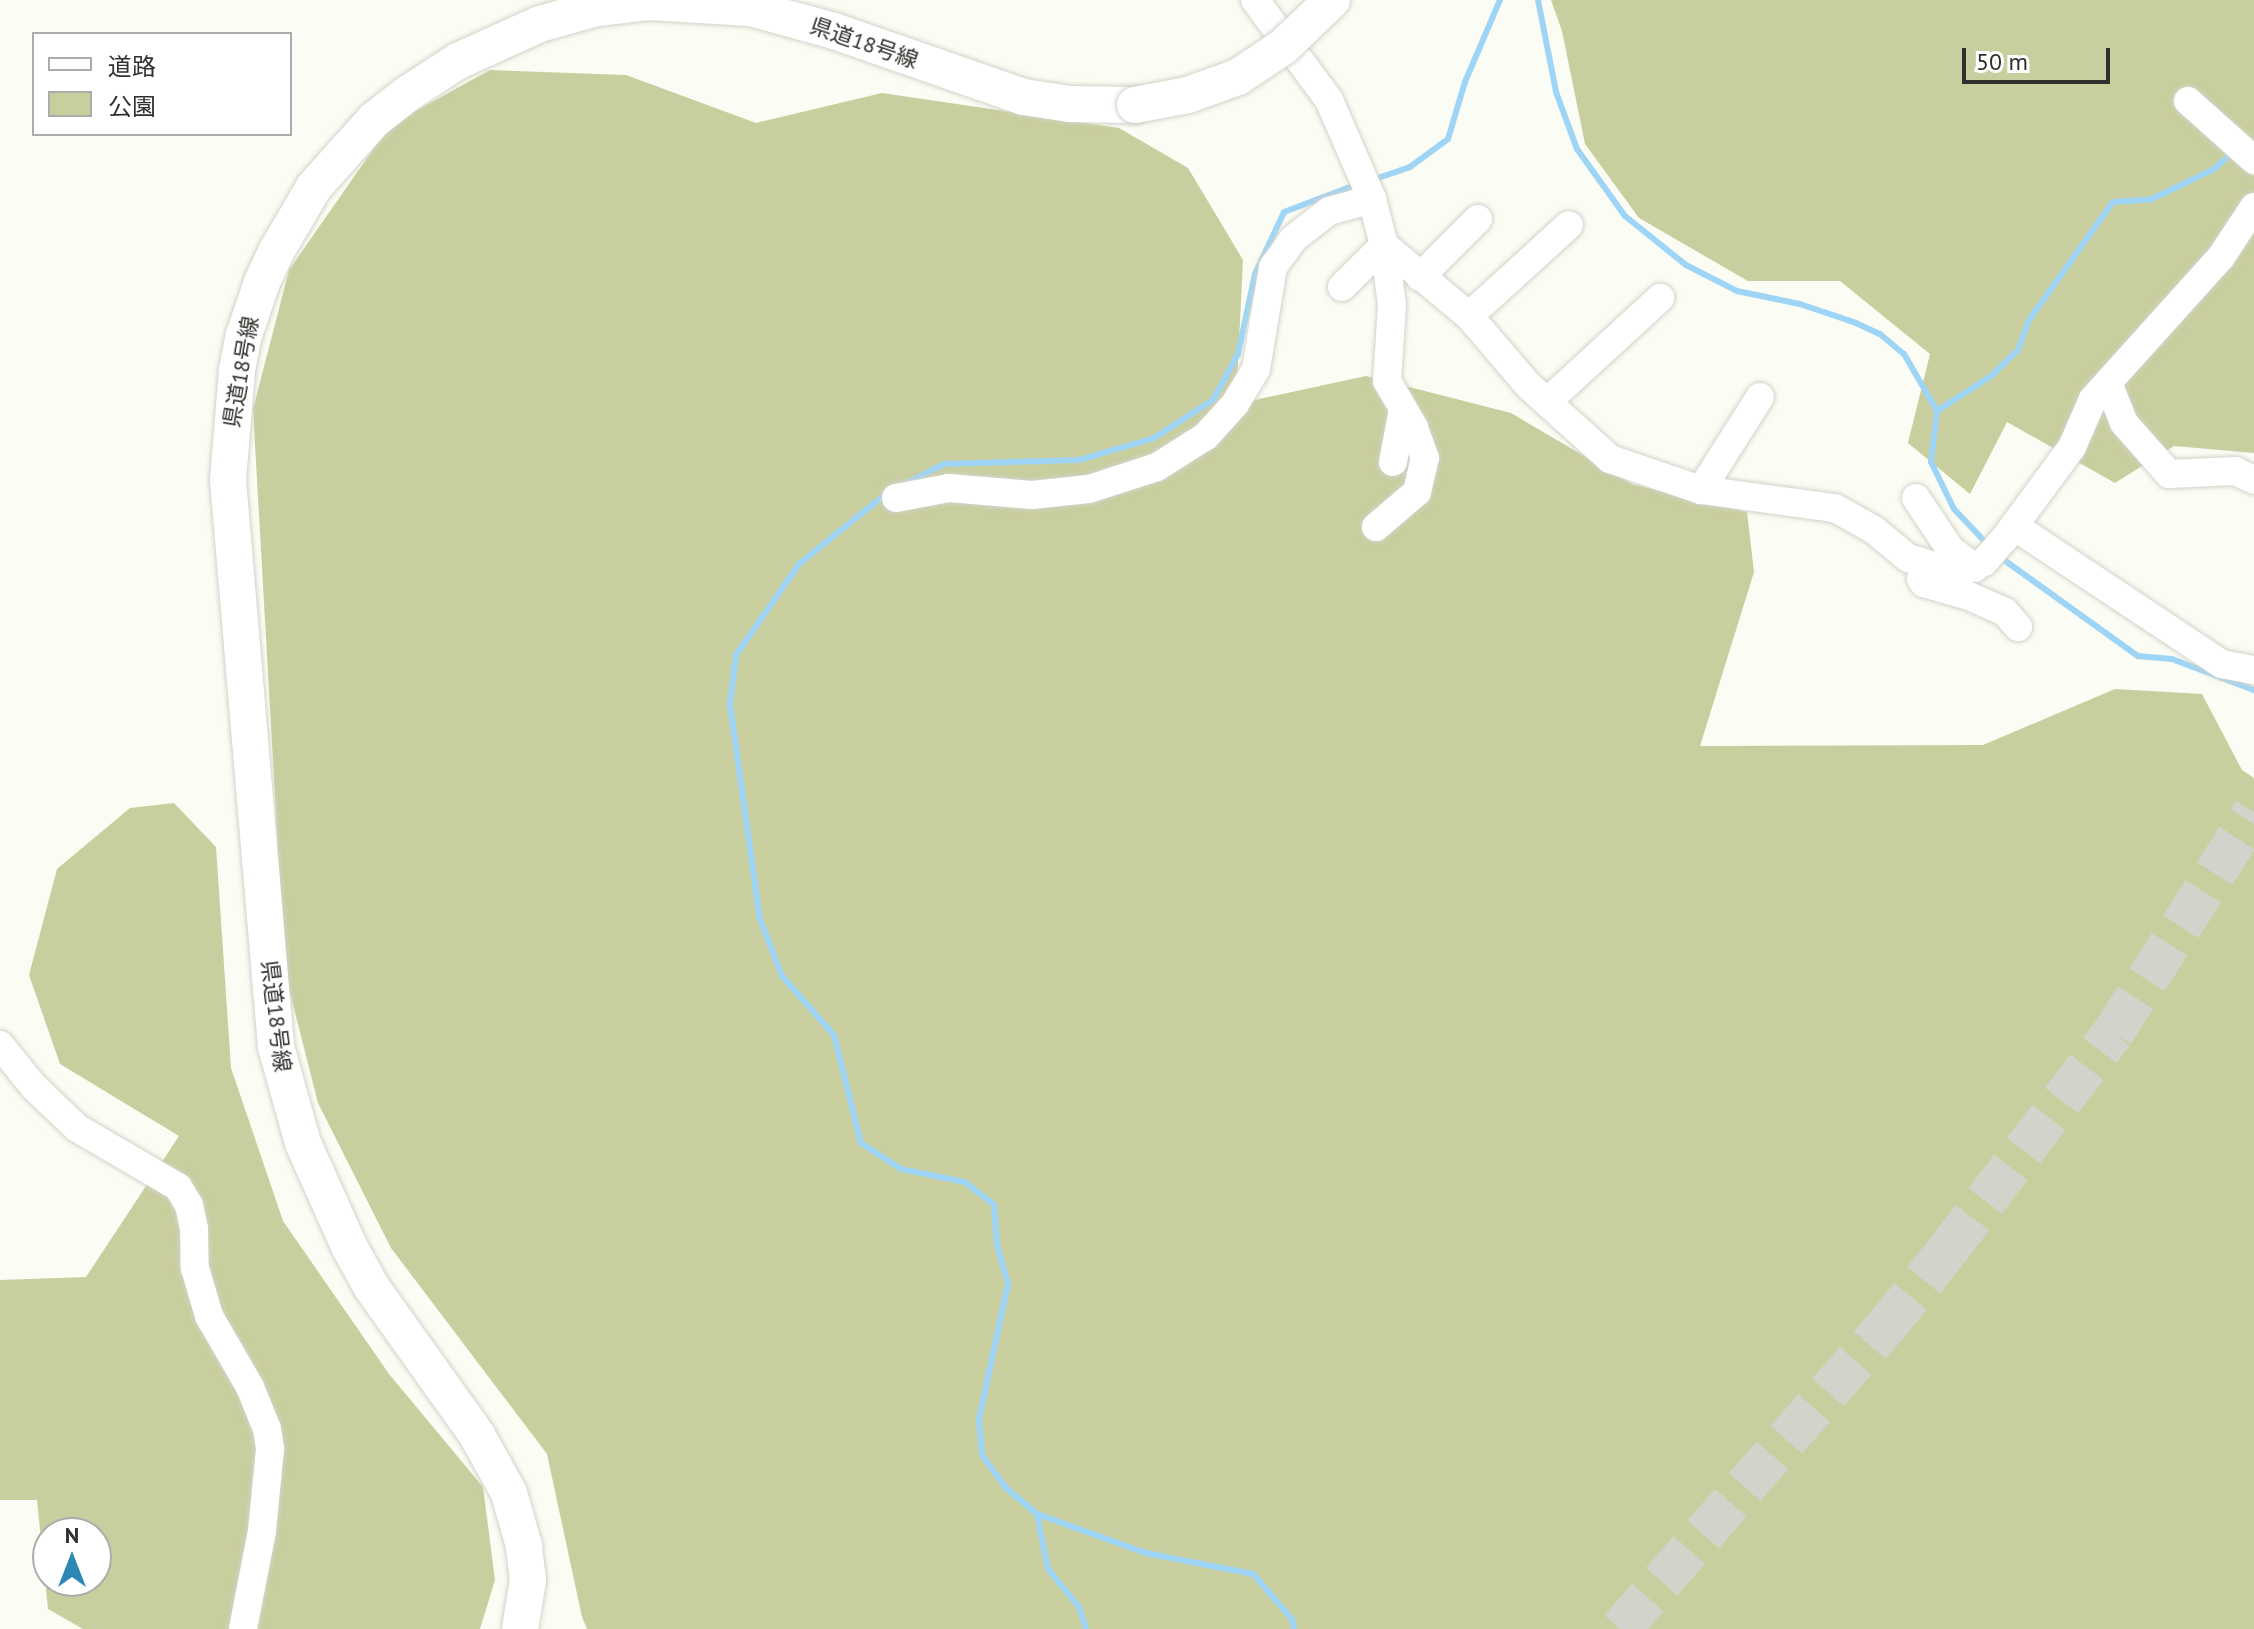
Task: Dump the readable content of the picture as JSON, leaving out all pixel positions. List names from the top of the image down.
{
  "streets": {
    "main road": ["県道18号線"]
  },
  "legend": ["道路", "公園"],
  "scale_bar": "50 m",
  "north": "top"
}
